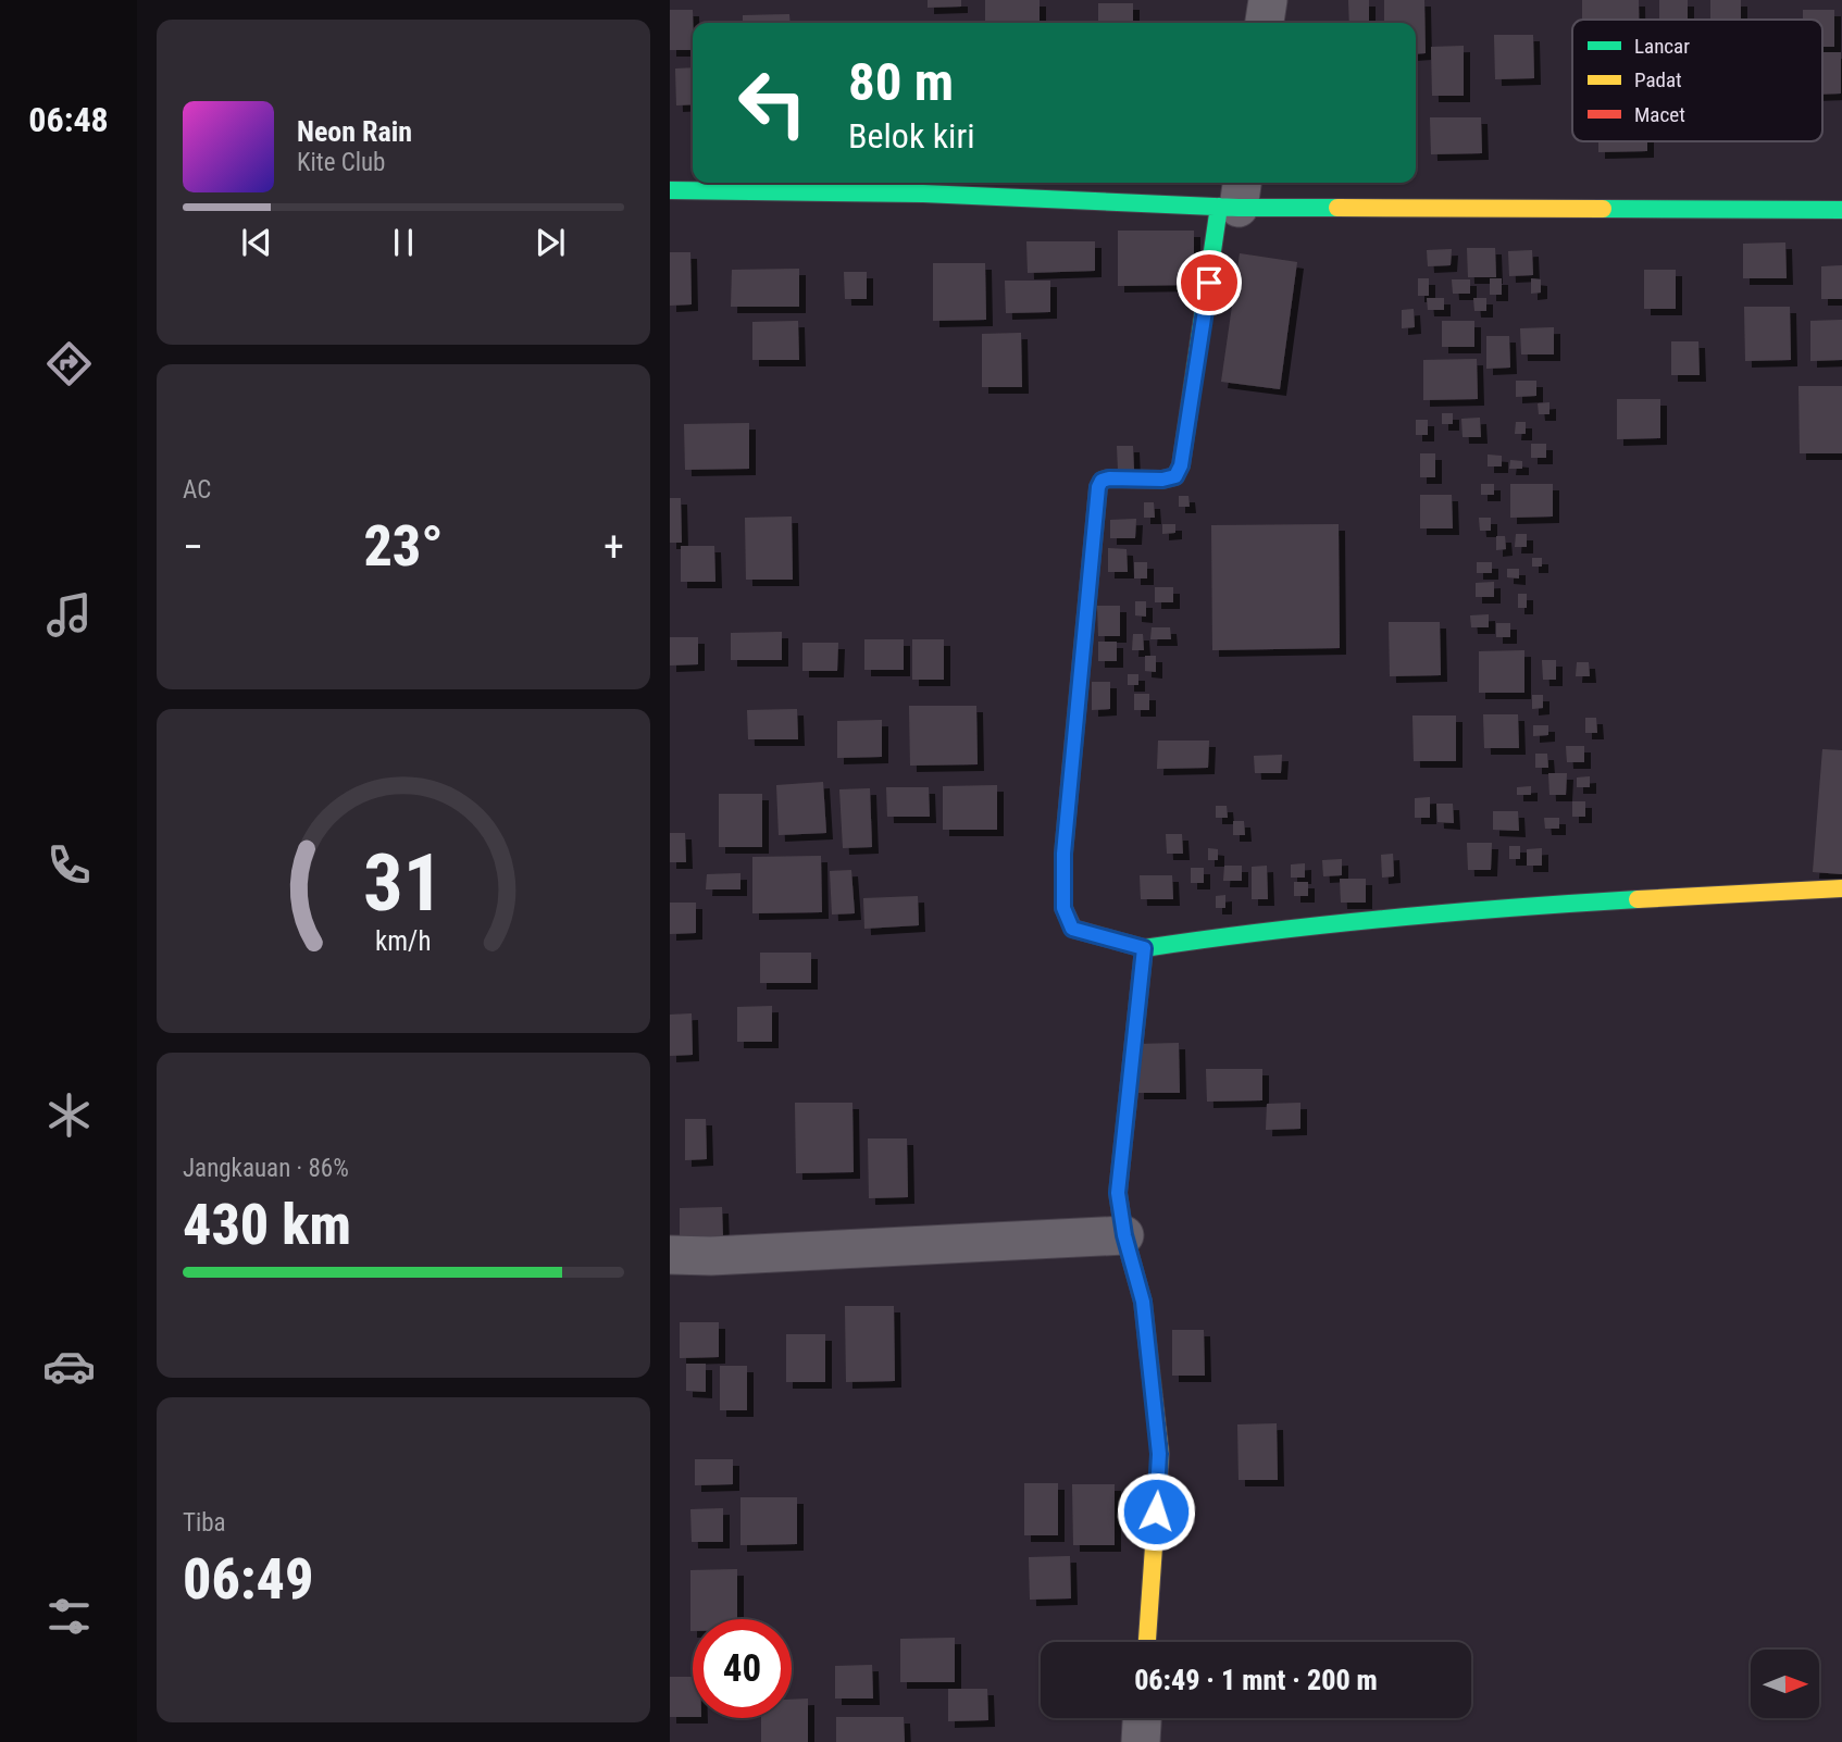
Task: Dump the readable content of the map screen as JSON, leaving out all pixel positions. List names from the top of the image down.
{
  "legend": ["Lancar", "Padat", "Macet"],
  "north": "right",
  "page": {
    "tabs": "06:48",
    "turn": ["80 m", "Belok kiri"],
    "song": ["Neon Rain", "Kite Club"],
    "tile": [
      "AC",
      ["Jangkauan · 86%", "430 km"],
      ["Tiba", "06:49"]
    ],
    "heat": ["−", "23°", "+"],
    "limit": "40",
    "trip": "06:49 · 1 mnt · 200 m",
    "gauge": ["31", "km/h"]
  }
}
